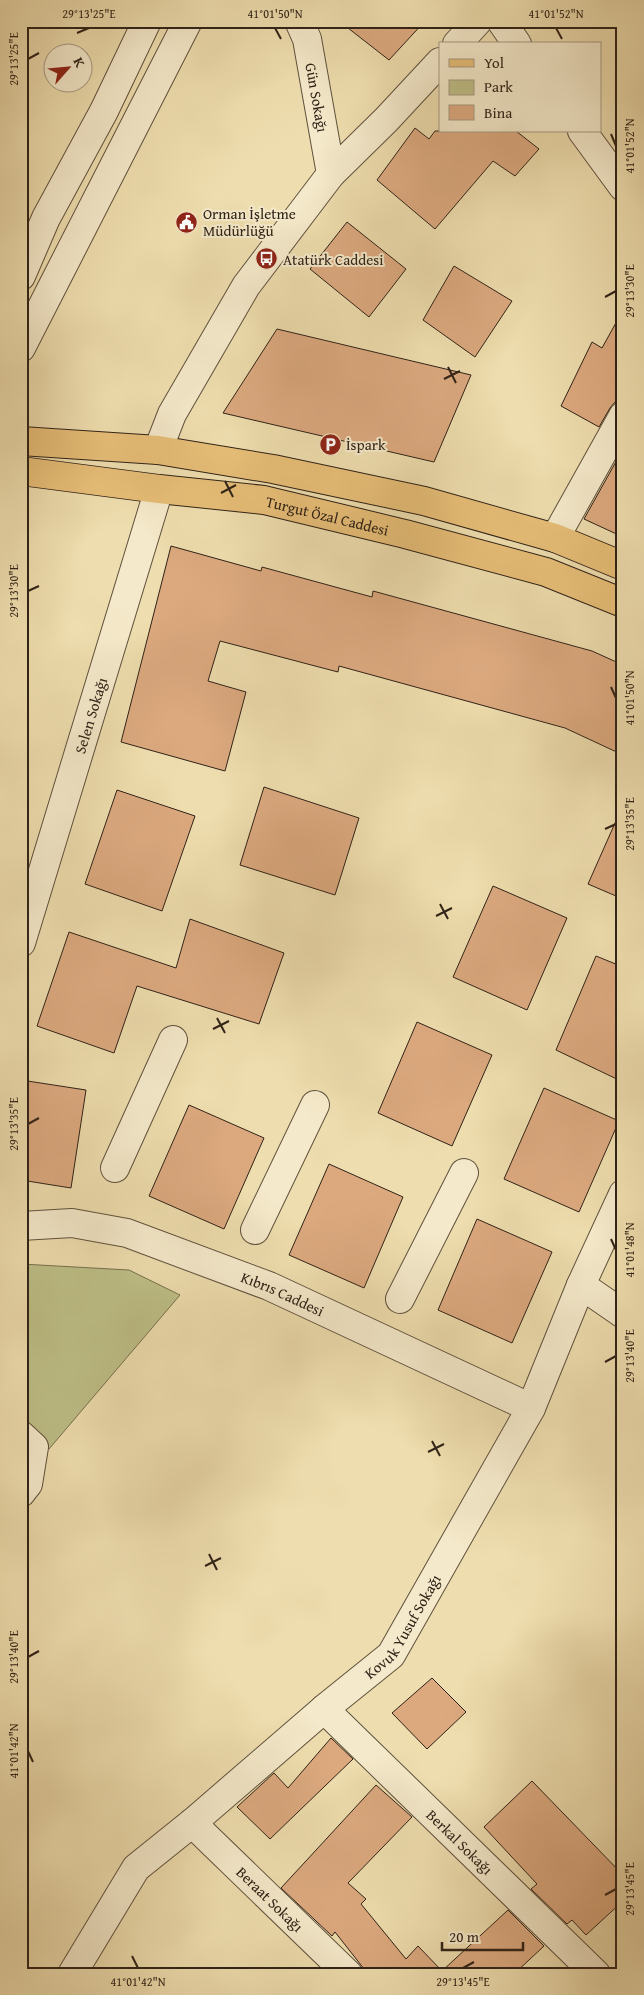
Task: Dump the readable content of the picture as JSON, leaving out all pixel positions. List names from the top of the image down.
{
  "streets": {
    "main road": ["Turgut Özal Caddesi"],
    "street": [
      "Gün Sokağı",
      "Selen Sokağı",
      "Kıbrıs Caddesi",
      "Kovuk Yusuf Sokağı",
      "Berkal Sokağı",
      "Beraat Sokağı"
    ]
  },
  "crossings": [
    ["Turgut Özal Caddesi", "Selen Sokağı"],
    ["Kıbrıs Caddesi", "Kovuk Yusuf Sokağı"],
    ["Kovuk Yusuf Sokağı", "Berkal Sokağı"],
    ["Kovuk Yusuf Sokağı", "Beraat Sokağı"]
  ],
  "places": {
    "public building": ["Orman İşletme Müdürlüğü"],
    "bus stop": ["Atatürk Caddesi"],
    "parking": ["İspark"]
  },
  "legend": ["Yol", "Park", "Bina"],
  "scale_bar": "20 m",
  "north": "top right",
  "coordinates": [
    "29°13'25\"E",
    "41°01'50\"N",
    "41°01'52\"N",
    "29°13'30\"E",
    "29°13'35\"E",
    "41°01'48\"N",
    "29°13'40\"E",
    "41°01'42\"N",
    "29°13'45\"E"
  ]
}
